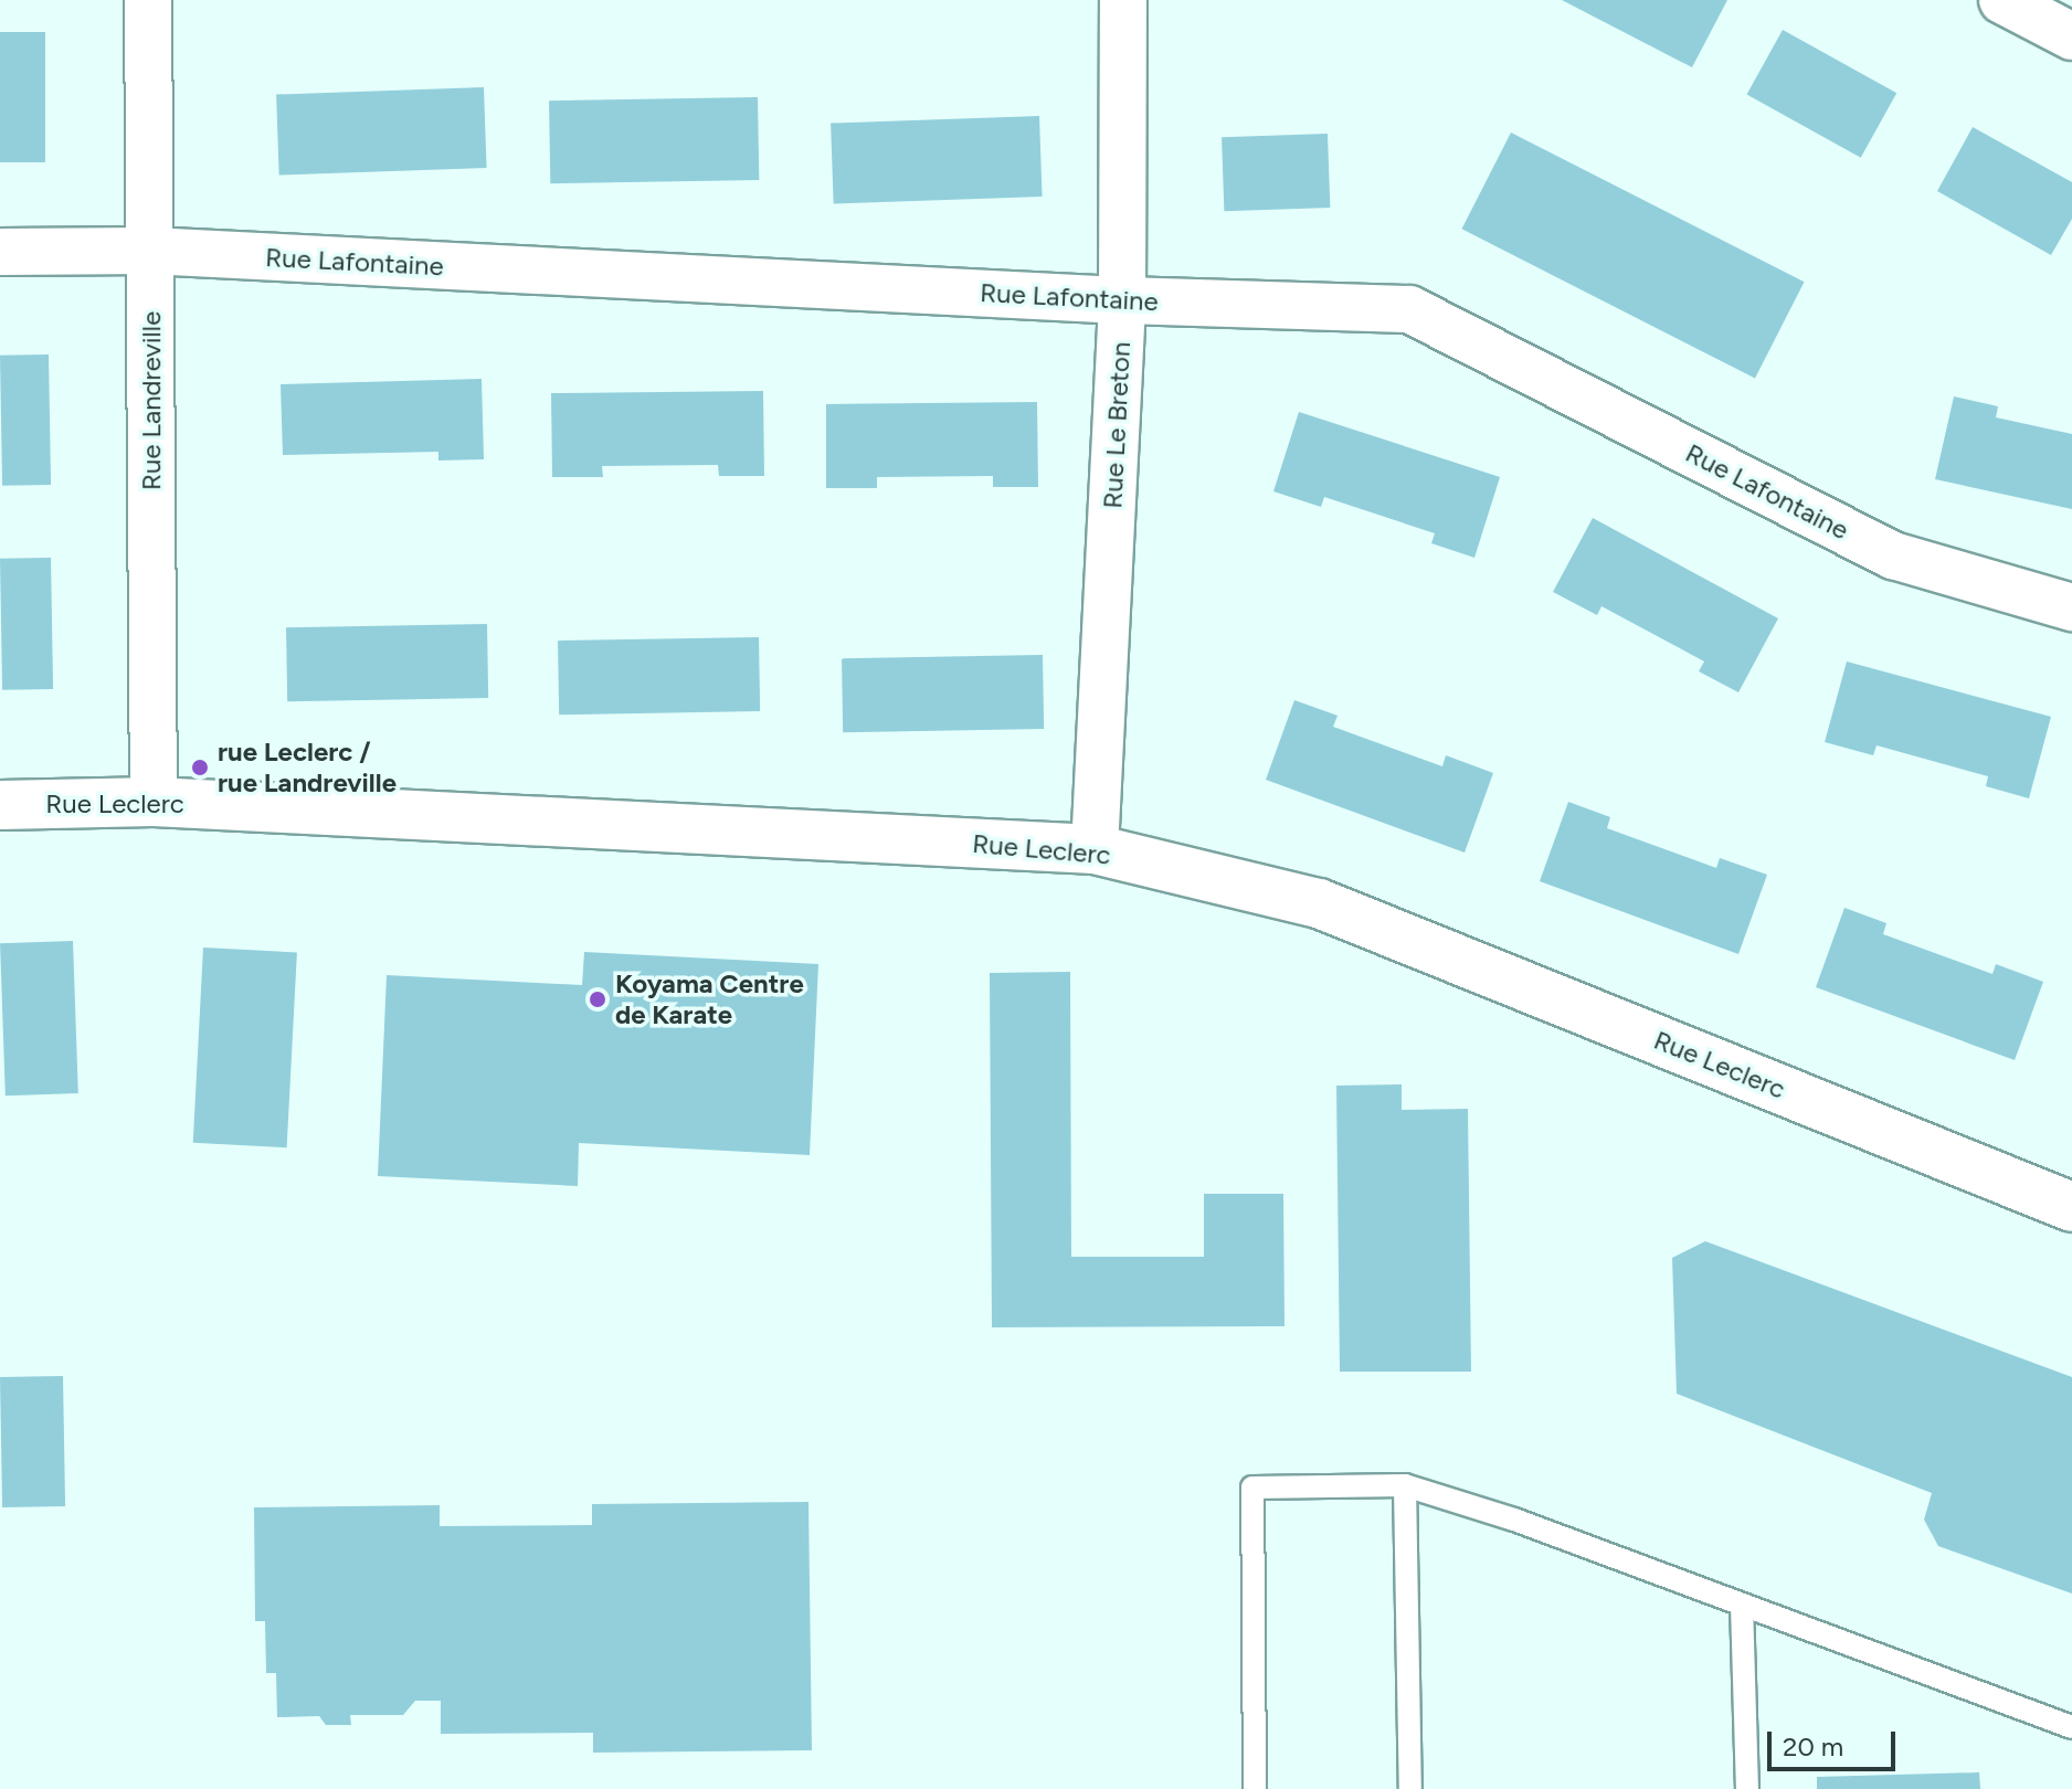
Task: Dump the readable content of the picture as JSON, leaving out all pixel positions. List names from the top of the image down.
{
  "streets": {
    "street": [
      "Rue Lafontaine",
      "Rue Landreville",
      "Rue Le Breton",
      "Rue Leclerc"
    ]
  },
  "crossings": [
    ["Rue Lafontaine", "Rue Landreville"],
    ["Rue Lafontaine", "Rue Le Breton"],
    ["Rue Landreville", "Rue Leclerc"],
    ["Rue Le Breton", "Rue Leclerc"]
  ],
  "places": ["rue Leclerc / rue Landreville", "Koyama Centre de Karate"],
  "scale_bar": "20 m"
}
